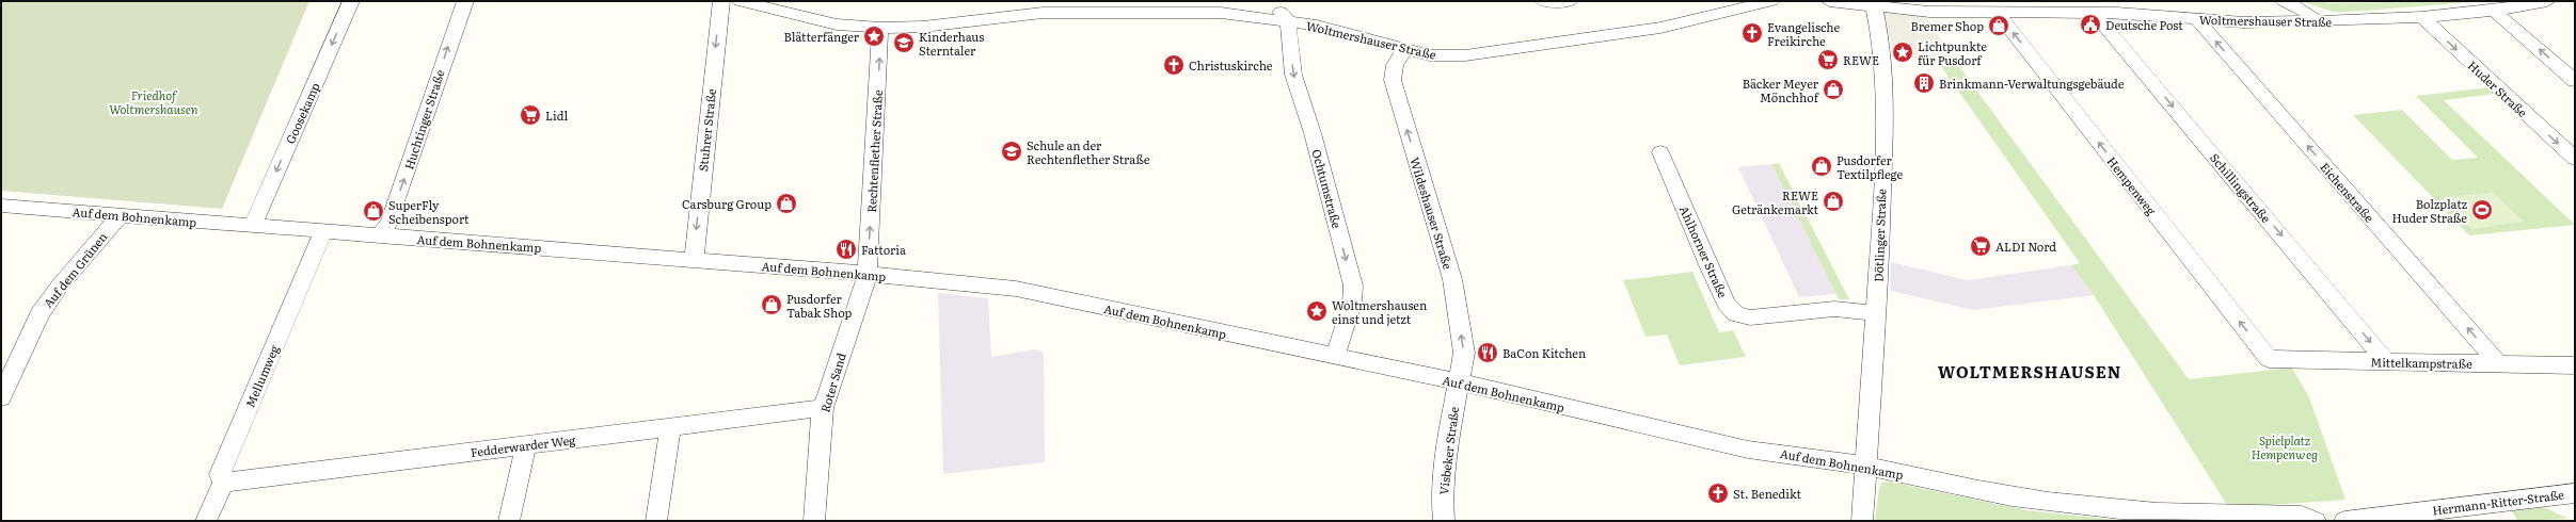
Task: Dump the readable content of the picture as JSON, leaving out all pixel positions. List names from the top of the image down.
{
  "streets": {
    "street": [
      "Woltmershauser Straße",
      "Huder Straße",
      "Goosekamp",
      "Huchtinger Straße",
      "Stuhrer Straße",
      "Rechtenflether Straße",
      "Hempenweg",
      "Schillingstraße",
      "Ochtumstraße",
      "Eichenstraße",
      "Wildeshauser Straße",
      "Auf dem Bohnenkamp",
      "Dötlinger Straße",
      "Ahlhorner Straße",
      "Auf dem Grünen",
      "Mittelkampstraße",
      "Mellumweg",
      "Roter Sand",
      "Fedderwarder Weg",
      "Visbeker Straße",
      "Hermann-Ritter-Straße"
    ]
  },
  "crossings": [
    ["Woltmershauser Straße", "Huder Straße"],
    ["Woltmershauser Straße", "Rechtenflether Straße"],
    ["Woltmershauser Straße", "Hempenweg"],
    ["Woltmershauser Straße", "Schillingstraße"],
    ["Woltmershauser Straße", "Ochtumstraße"],
    ["Woltmershauser Straße", "Eichenstraße"],
    ["Woltmershauser Straße", "Wildeshauser Straße"],
    ["Woltmershauser Straße", "Dötlinger Straße"],
    ["Goosekamp", "Auf dem Bohnenkamp"],
    ["Huchtinger Straße", "Auf dem Bohnenkamp"],
    ["Stuhrer Straße", "Auf dem Bohnenkamp"],
    ["Rechtenflether Straße", "Auf dem Bohnenkamp"],
    ["Rechtenflether Straße", "Roter Sand"],
    ["Hempenweg", "Mittelkampstraße"],
    ["Schillingstraße", "Mittelkampstraße"],
    ["Ochtumstraße", "Auf dem Bohnenkamp"],
    ["Eichenstraße", "Mittelkampstraße"],
    ["Wildeshauser Straße", "Auf dem Bohnenkamp"],
    ["Wildeshauser Straße", "Visbeker Straße"],
    ["Auf dem Bohnenkamp", "Dötlinger Straße"],
    ["Auf dem Bohnenkamp", "Auf dem Grünen"],
    ["Auf dem Bohnenkamp", "Mellumweg"],
    ["Auf dem Bohnenkamp", "Roter Sand"],
    ["Auf dem Bohnenkamp", "Visbeker Straße"],
    ["Dötlinger Straße", "Ahlhorner Straße"],
    ["Mellumweg", "Fedderwarder Weg"],
    ["Roter Sand", "Fedderwarder Weg"]
  ],
  "one_way": [
    "Goosekamp",
    "Huchtinger Straße",
    "Stuhrer Straße",
    "Rechtenflether Straße",
    "Hempenweg",
    "Schillingstraße",
    "Ochtumstraße",
    "Eichenstraße",
    "Wildeshauser Straße"
  ],
  "districts": ["WOLTMERSHAUSEN"],
  "parks": ["Friedhof Woltmershausen", "Spielplatz Hempenweg"],
  "places": {
    "public building": ["Deutsche Post"],
    "shop": [
      "Bremer Shop",
      "Bäcker Meyer Mönchhof",
      "Pusdorfer Textilpflege",
      "REWE Getränkemarkt",
      "Carsburg Group",
      "SuperFly Scheibensport",
      "Pusdorfer Tabak Shop"
    ],
    "church": ["Evangelische Freikirche", "Christuskirche", "St. Benedikt"],
    "place": ["Blätterfänger", "Lichtpunkte für Pusdorf", "Woltmershausen einst und jetzt"],
    "school or university": ["Kinderhaus Sterntaler", "Schule an der Rechtenflether Straße"],
    "supermarket": ["REWE", "Lidl", "ALDI Nord"],
    "building": ["Brinkmann-Verwaltungsgebäude"],
    "sports": ["Bolzplatz Huder Straße"],
    "restaurant": ["Fattoria", "BaCon Kitchen"]
  }
}
